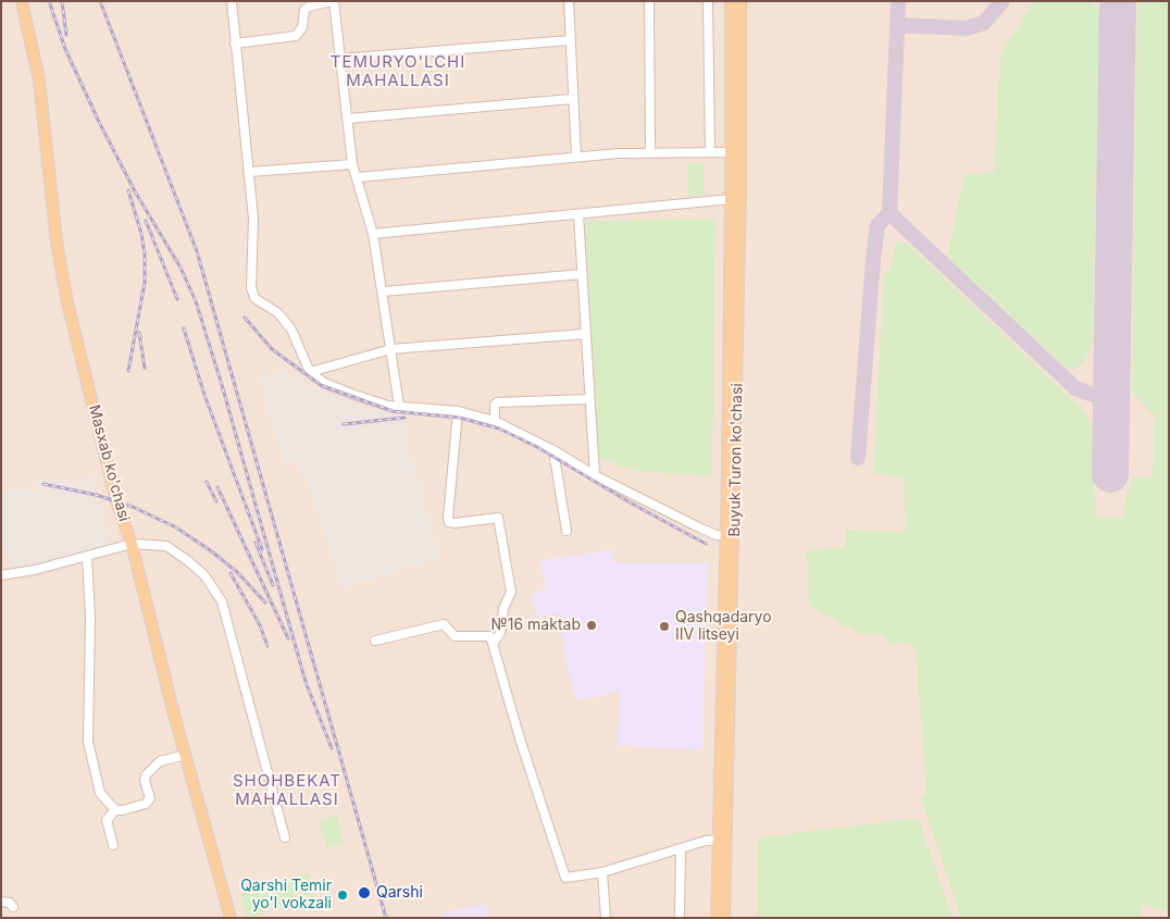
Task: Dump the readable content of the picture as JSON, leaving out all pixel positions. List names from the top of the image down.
{
  "streets": {
    "main road": ["Buyuk Turon ko'chasi", "Masxab ko'chasi"]
  },
  "districts": ["TEMURYO'LCHI MAHALLASI", "SHOHBEKAT MAHALLASI"],
  "places": [
    "№16 maktab",
    "Qashqadaryo IIV litseyi",
    "Qarshi",
    "Qarshi Temir yo'l vokzali"
  ]
}
